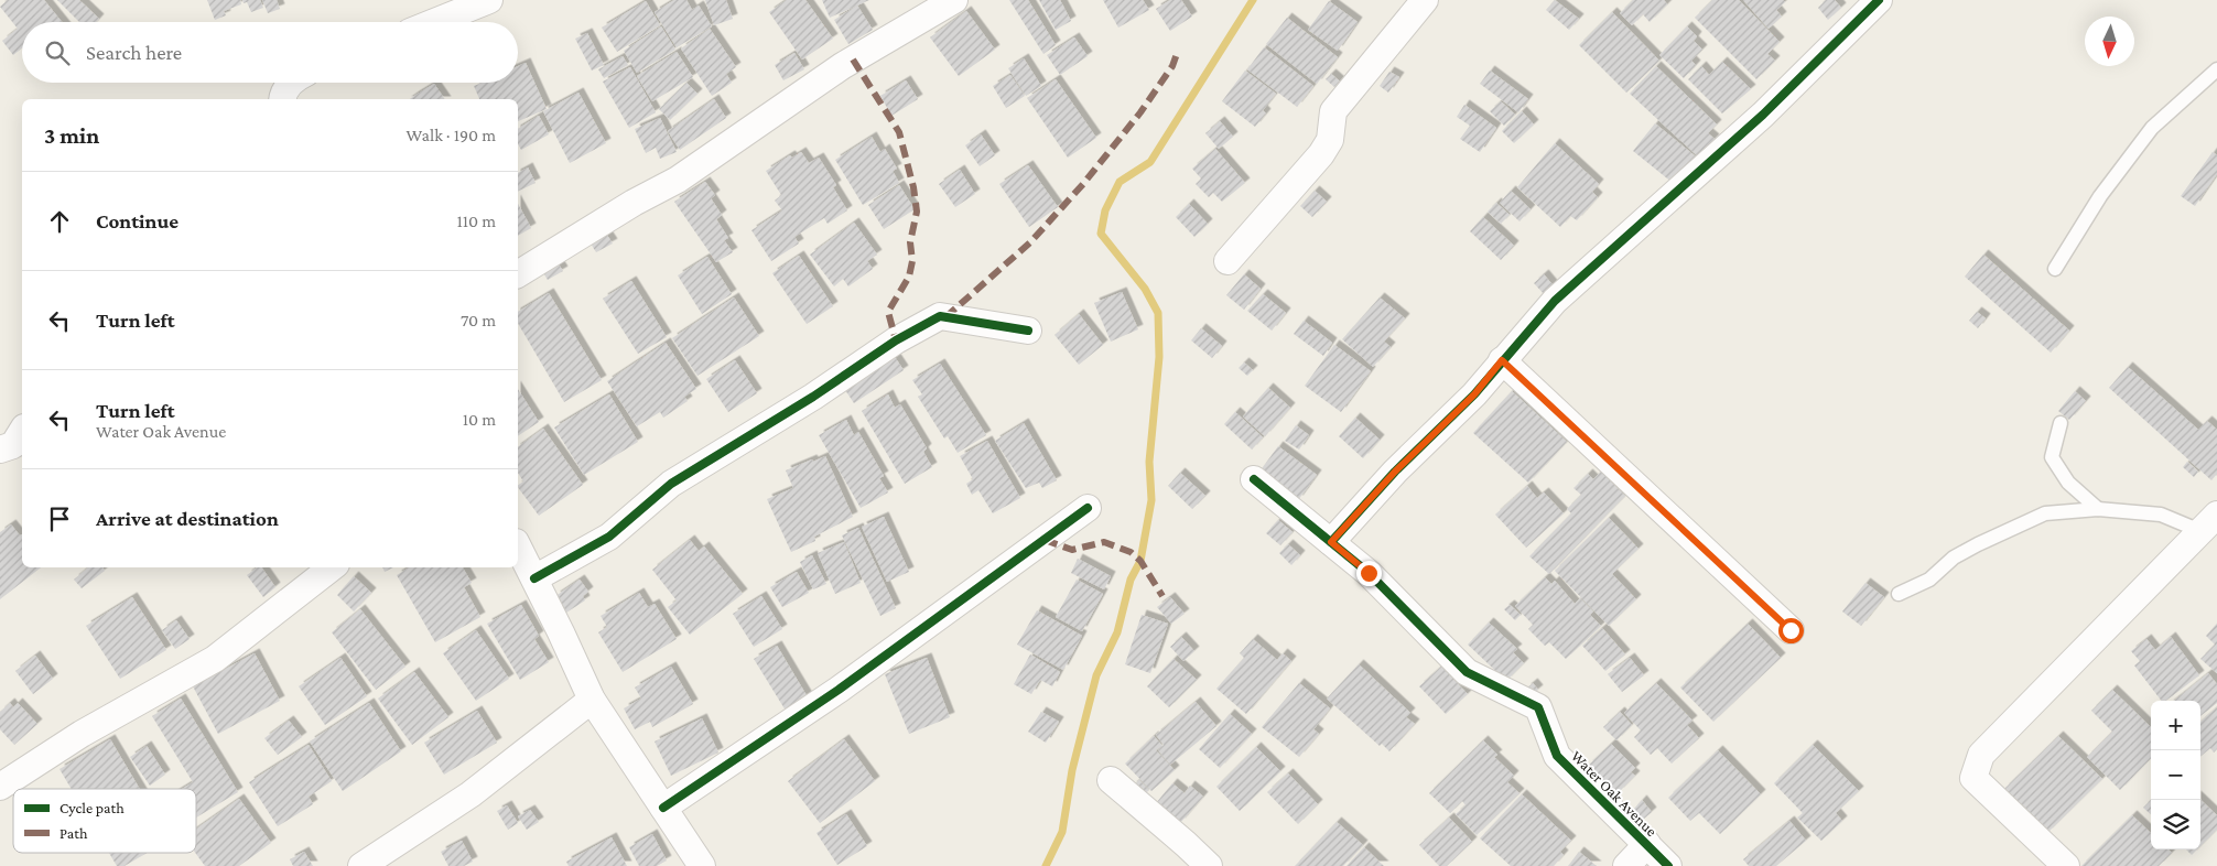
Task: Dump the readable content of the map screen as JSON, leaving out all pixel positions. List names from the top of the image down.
{
  "streets": {
    "street": ["Water Oak Avenue"]
  },
  "legend": ["Cycle path", "Path"],
  "north": "bottom",
  "page": {
    "search": "Search here",
    "heading": ["3 min", "Walk · 190 m"],
    "list": [
      ["Continue", "110 m"],
      ["Turn left", "70 m"],
      ["Turn left", "Water Oak Avenue", "10 m"],
      "Arrive at destination"
    ],
    "map_buttons": ["+", "−"]
  }
}
